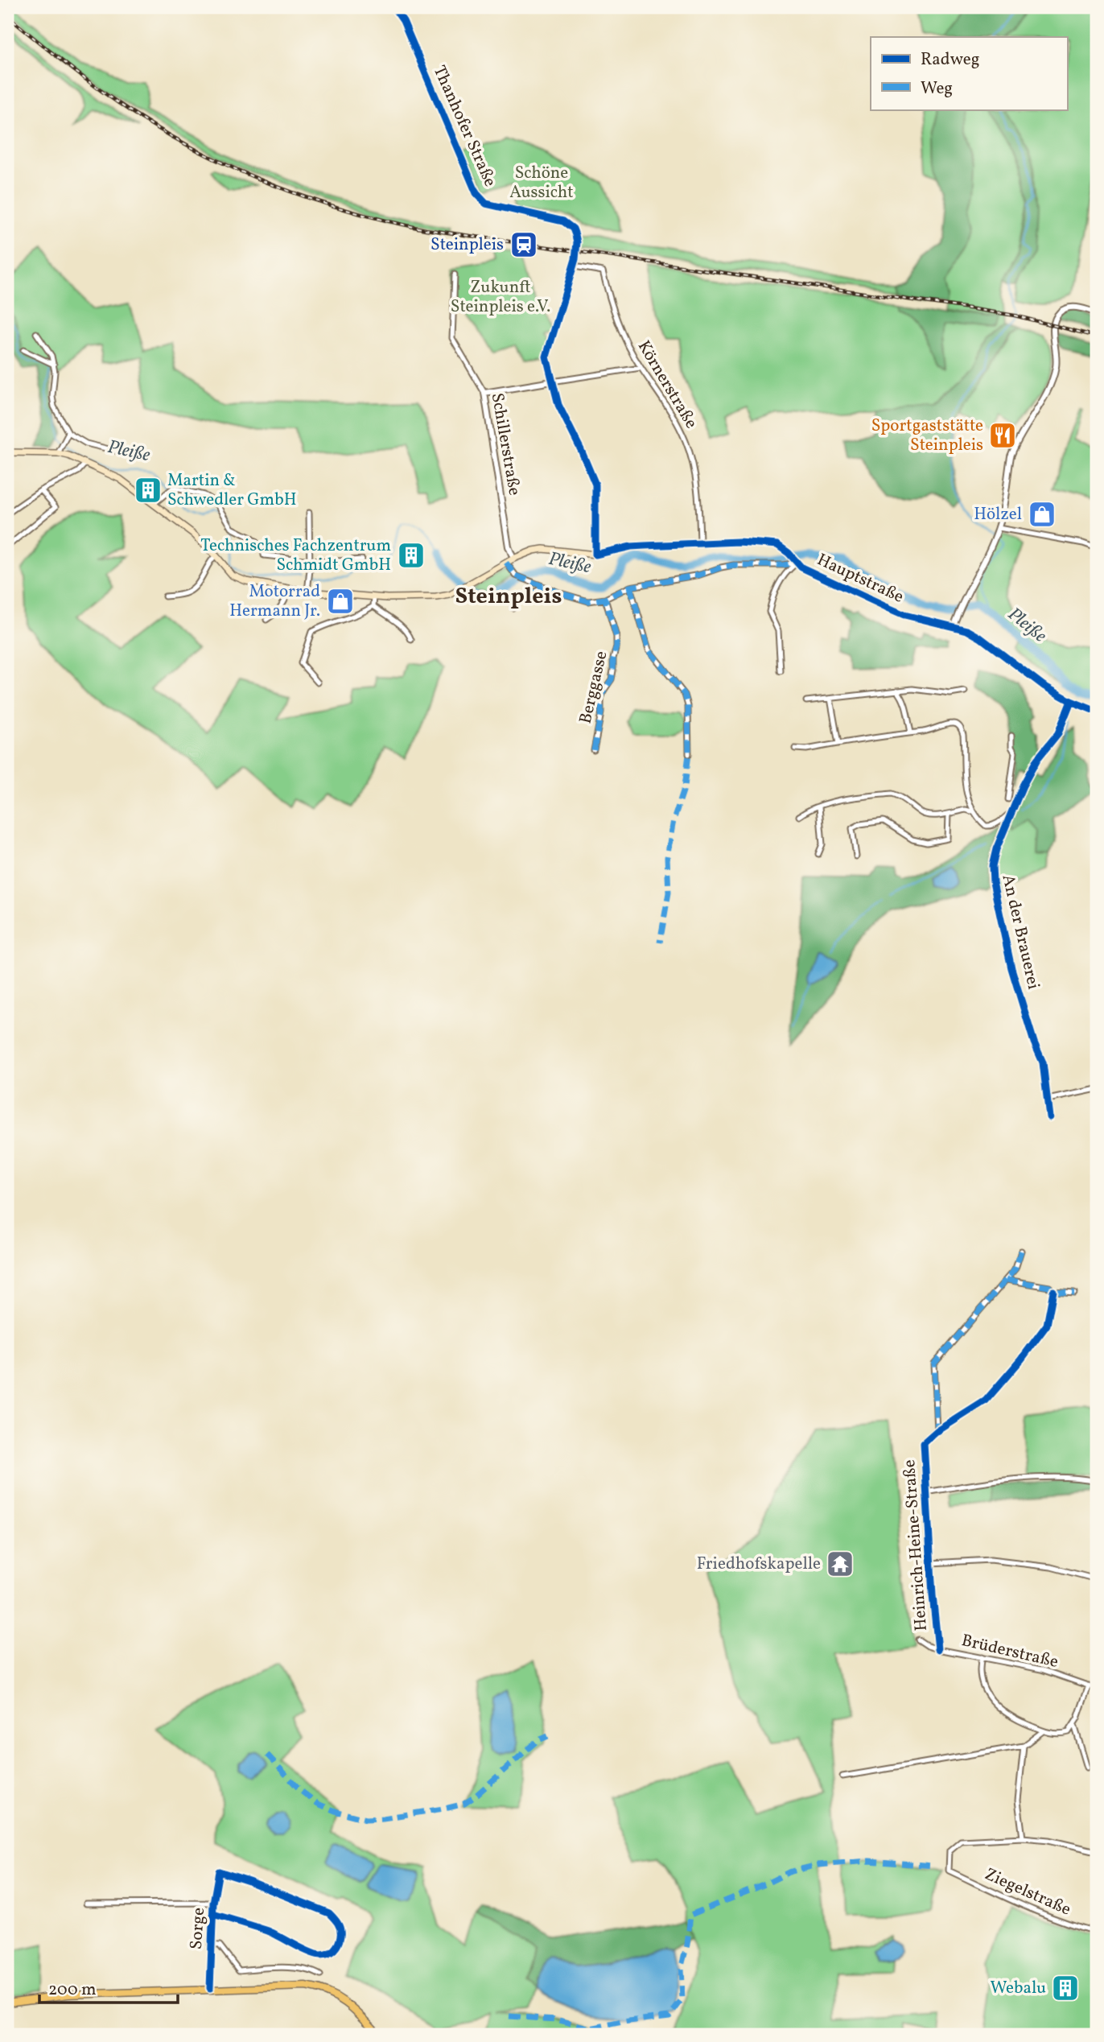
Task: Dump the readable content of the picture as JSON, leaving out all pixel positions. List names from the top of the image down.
{
  "streets": {
    "main road": ["Hauptstraße"],
    "street": [
      "Thanhofer Straße",
      "Körnerstraße",
      "Schillerstraße",
      "Berggasse",
      "An der Brauerei",
      "Heinrich-Heine-Straße",
      "Brüderstraße",
      "Ziegelstraße",
      "Sorge"
    ]
  },
  "crossings": [
    ["Thanhofer Straße", "Körnerstraße"],
    ["Körnerstraße", "Hauptstraße"],
    ["Schillerstraße", "Hauptstraße"],
    ["Hauptstraße", "An der Brauerei"],
    ["Heinrich-Heine-Straße", "Brüderstraße"]
  ],
  "districts": ["Steinpleis"],
  "water": ["Pleiße"],
  "parks": ["Schöne Aussicht", "Zukunft Steinpleis e.V."],
  "places": {
    "station": ["Steinpleis"],
    "restaurant": ["Sportgaststätte Steinpleis"],
    "building": ["Martin & Schwedler GmbH", "Technisches Fachzentrum Schmidt GmbH", "Webalu"],
    "shop": ["Hölzel", "Motorrad Hermann Jr."],
    "temple": ["Friedhofskapelle"]
  },
  "legend": ["Radweg", "Weg"],
  "scale_bar": "200 m"
}
